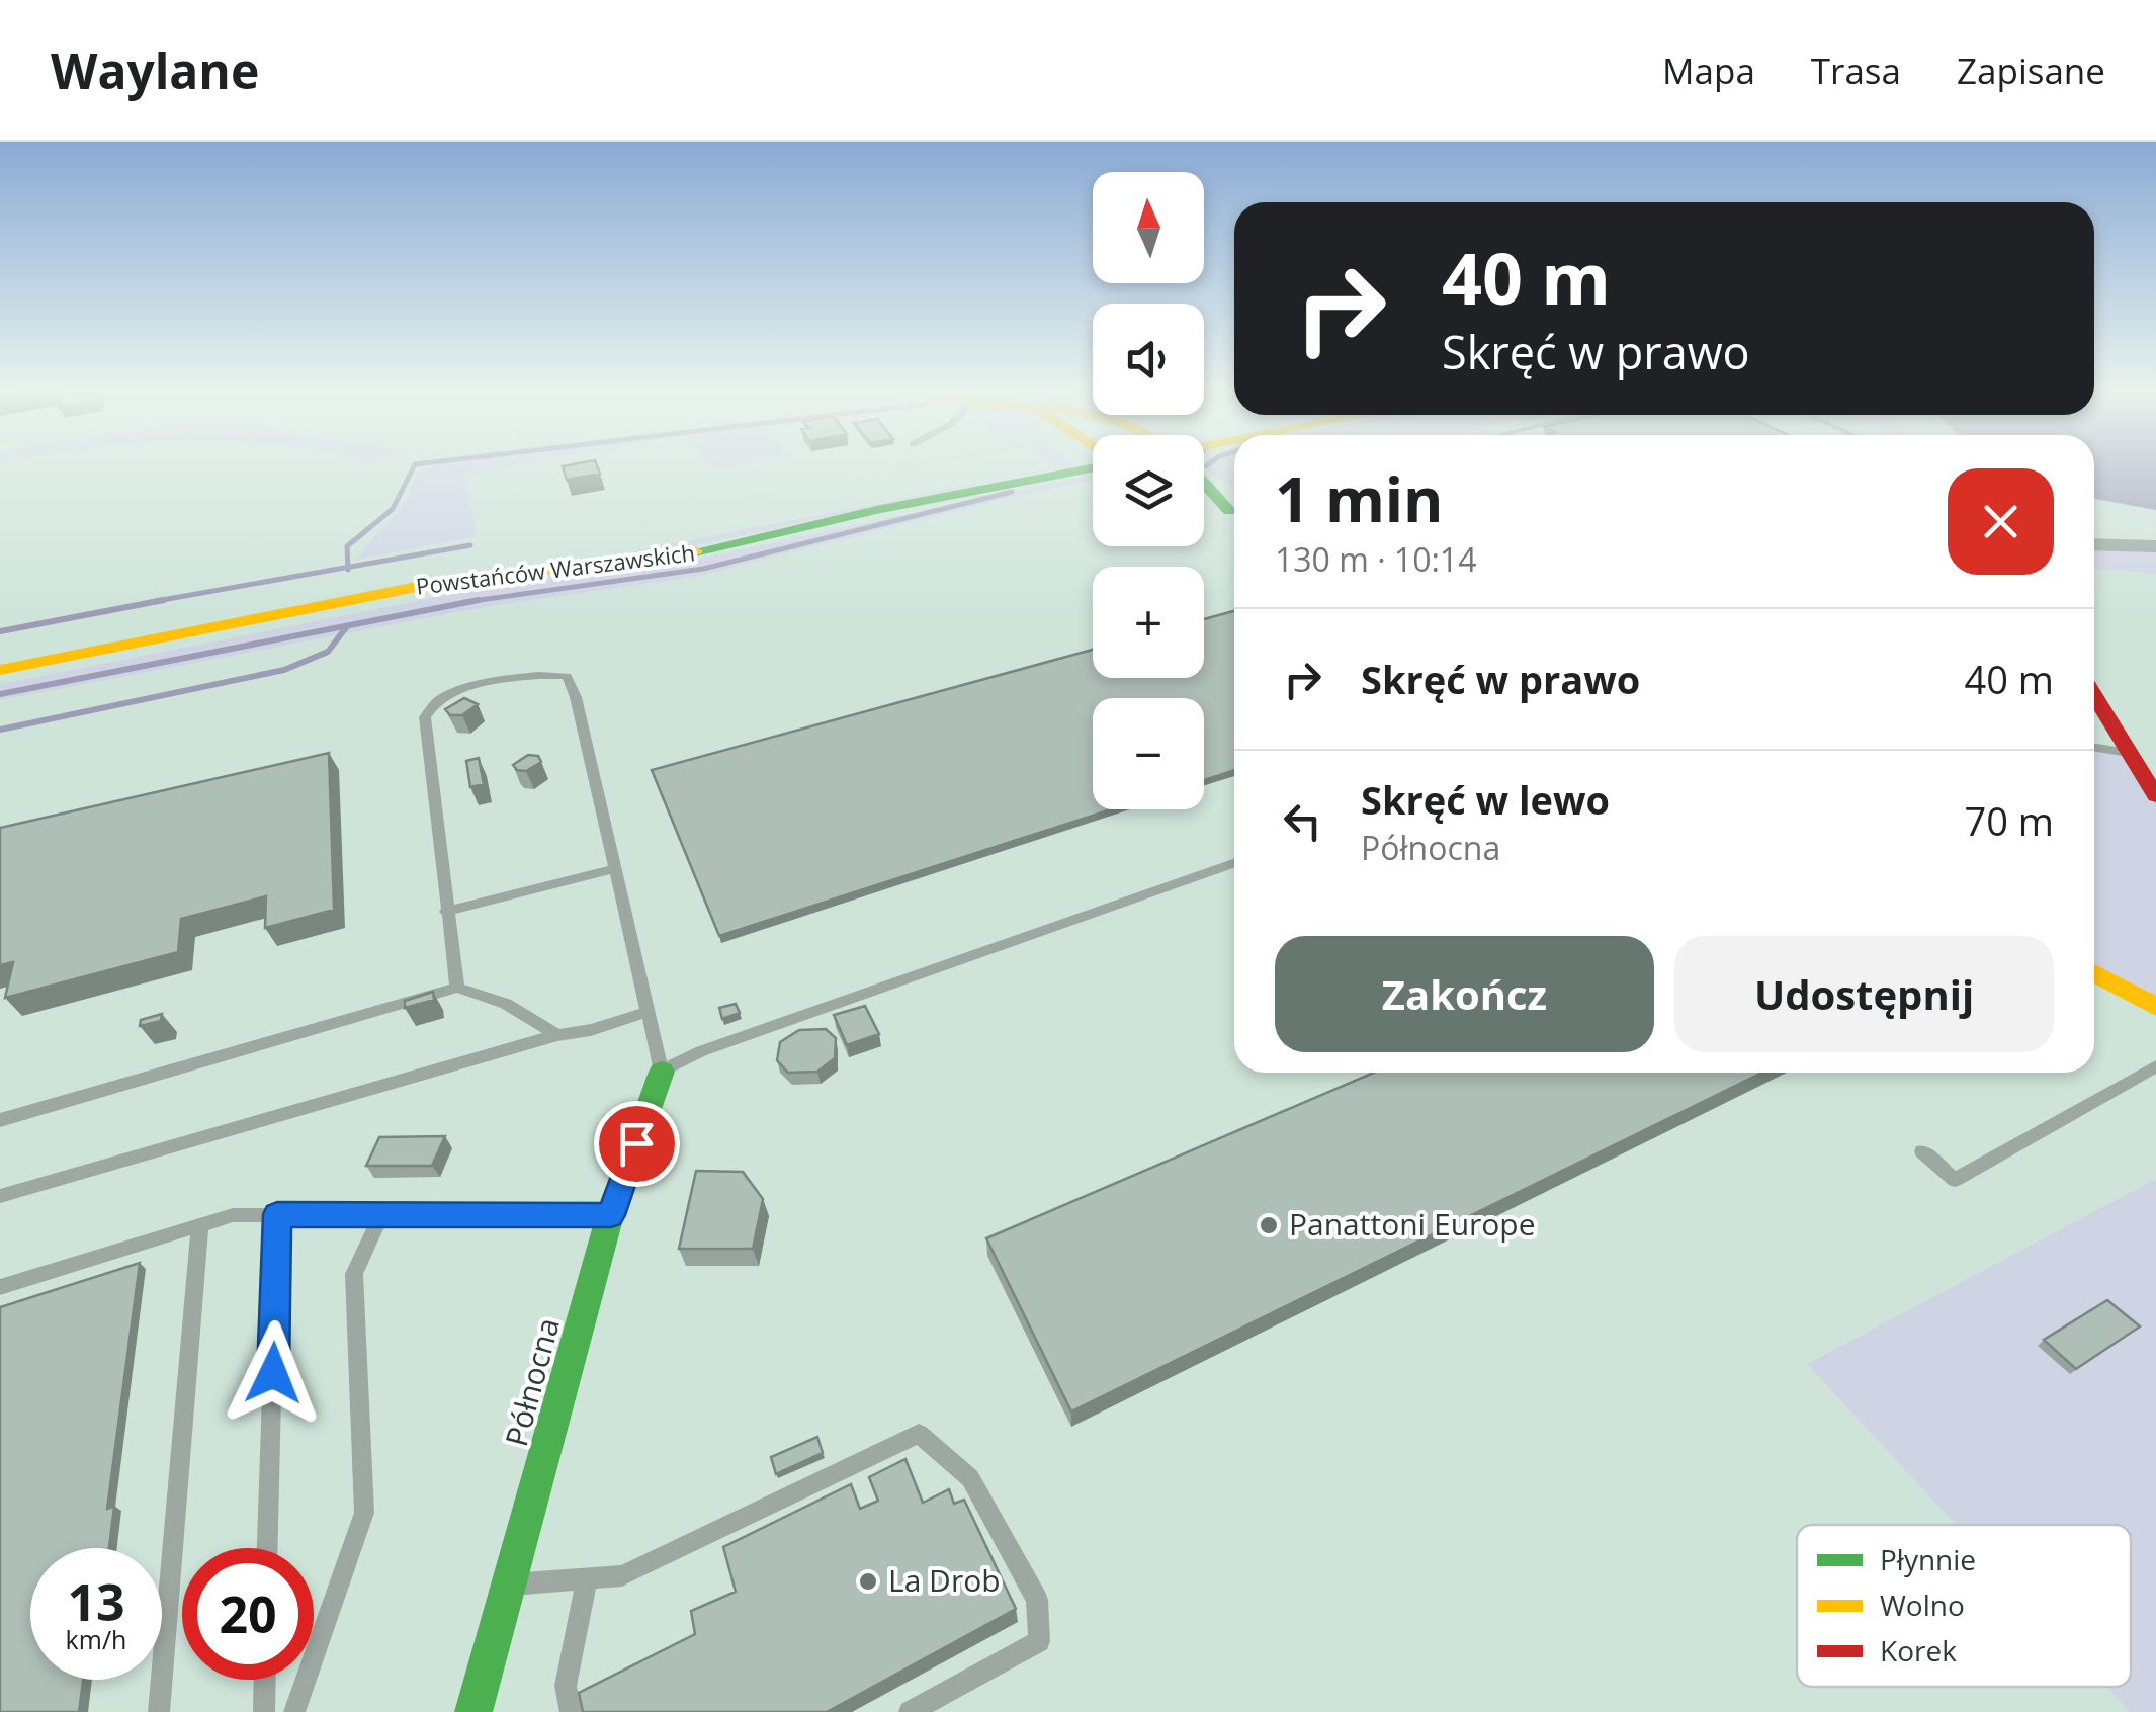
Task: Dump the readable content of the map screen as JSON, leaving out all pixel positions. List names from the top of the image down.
{
  "streets": {
    "main road": ["Powstańców Warszawskich", "Północna"]
  },
  "places": ["Panattoni Europe", "La Drob"],
  "legend": ["Płynnie", "Wolno", "Korek"],
  "north": "top",
  "page": {
    "header": "Waylane",
    "nav": ["Mapa", "Trasa", "Zapisane"],
    "map_buttons": ["+", "−"],
    "turn": ["40 m", "Skręć w prawo"],
    "heading": ["1 min", "130 m · 10:14"],
    "list": [
      {
        "name": "Skręć w prawo",
        "value": "40 m"
      },
      {
        "name": "Skręć w lewo",
        "note": "Północna",
        "value": "70 m"
      }
    ],
    "buttons": ["Zakończ", "Udostępnij"],
    "speed": "13 km/h",
    "limit": "20"
  }
}
